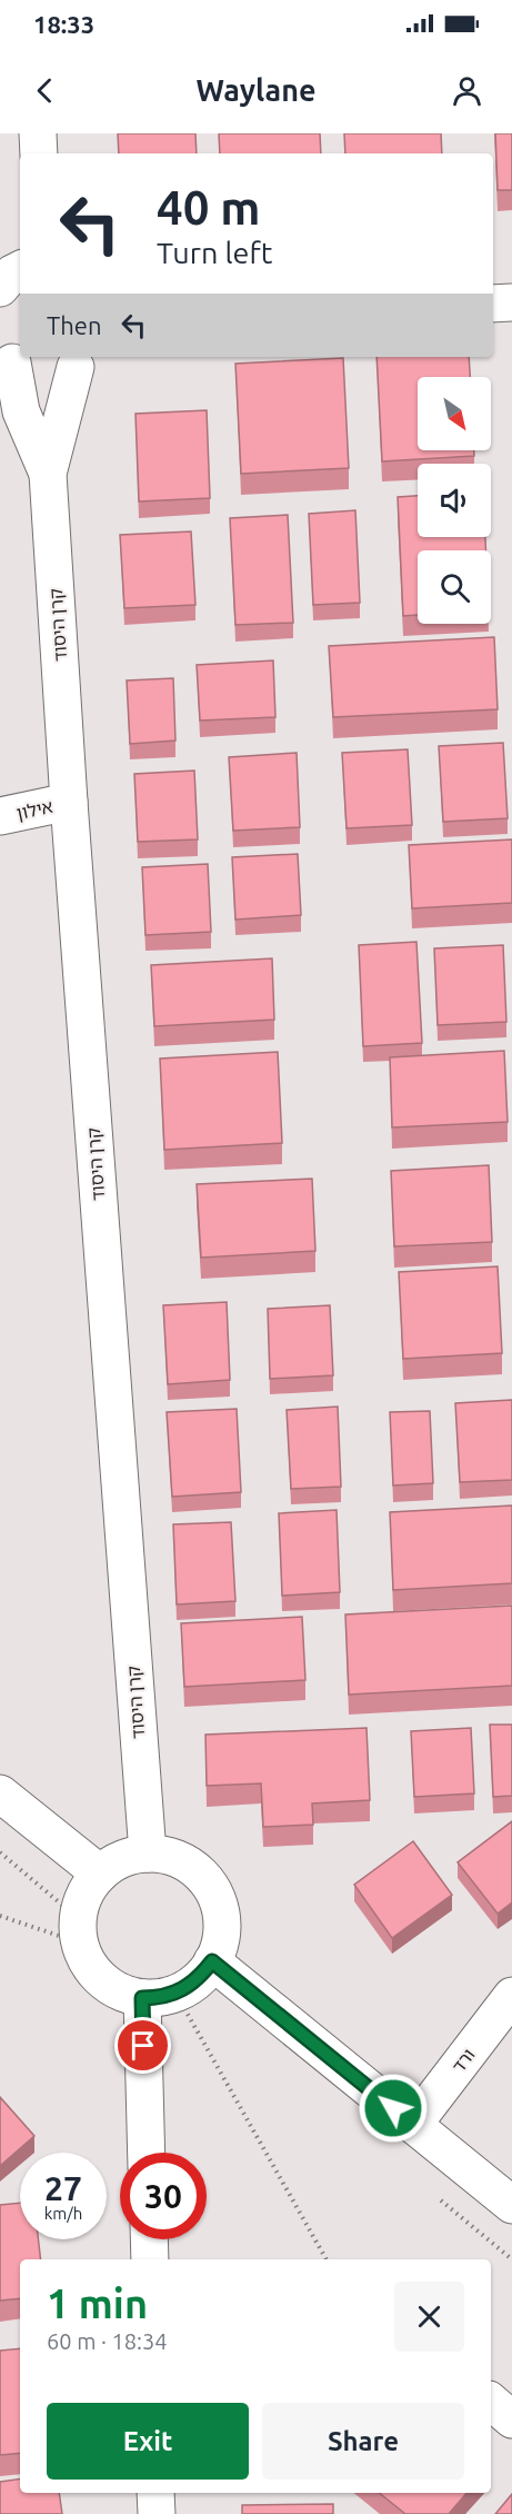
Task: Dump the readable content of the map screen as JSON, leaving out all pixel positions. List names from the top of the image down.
{
  "streets": {
    "street": ["קרן היסוד", "אילון", "ורד"]
  },
  "crossings": [
    ["קרן היסוד", "אילון"]
  ],
  "north": "bottom right",
  "page": {
    "status": "18:33",
    "header": "Waylane",
    "turn": ["40 m", "Turn left"],
    "then": "Then",
    "speed": "27 km/h",
    "limit": "30",
    "heading": ["1 min", "60 m · 18:34"],
    "buttons": ["Exit", "Share"]
  }
}
